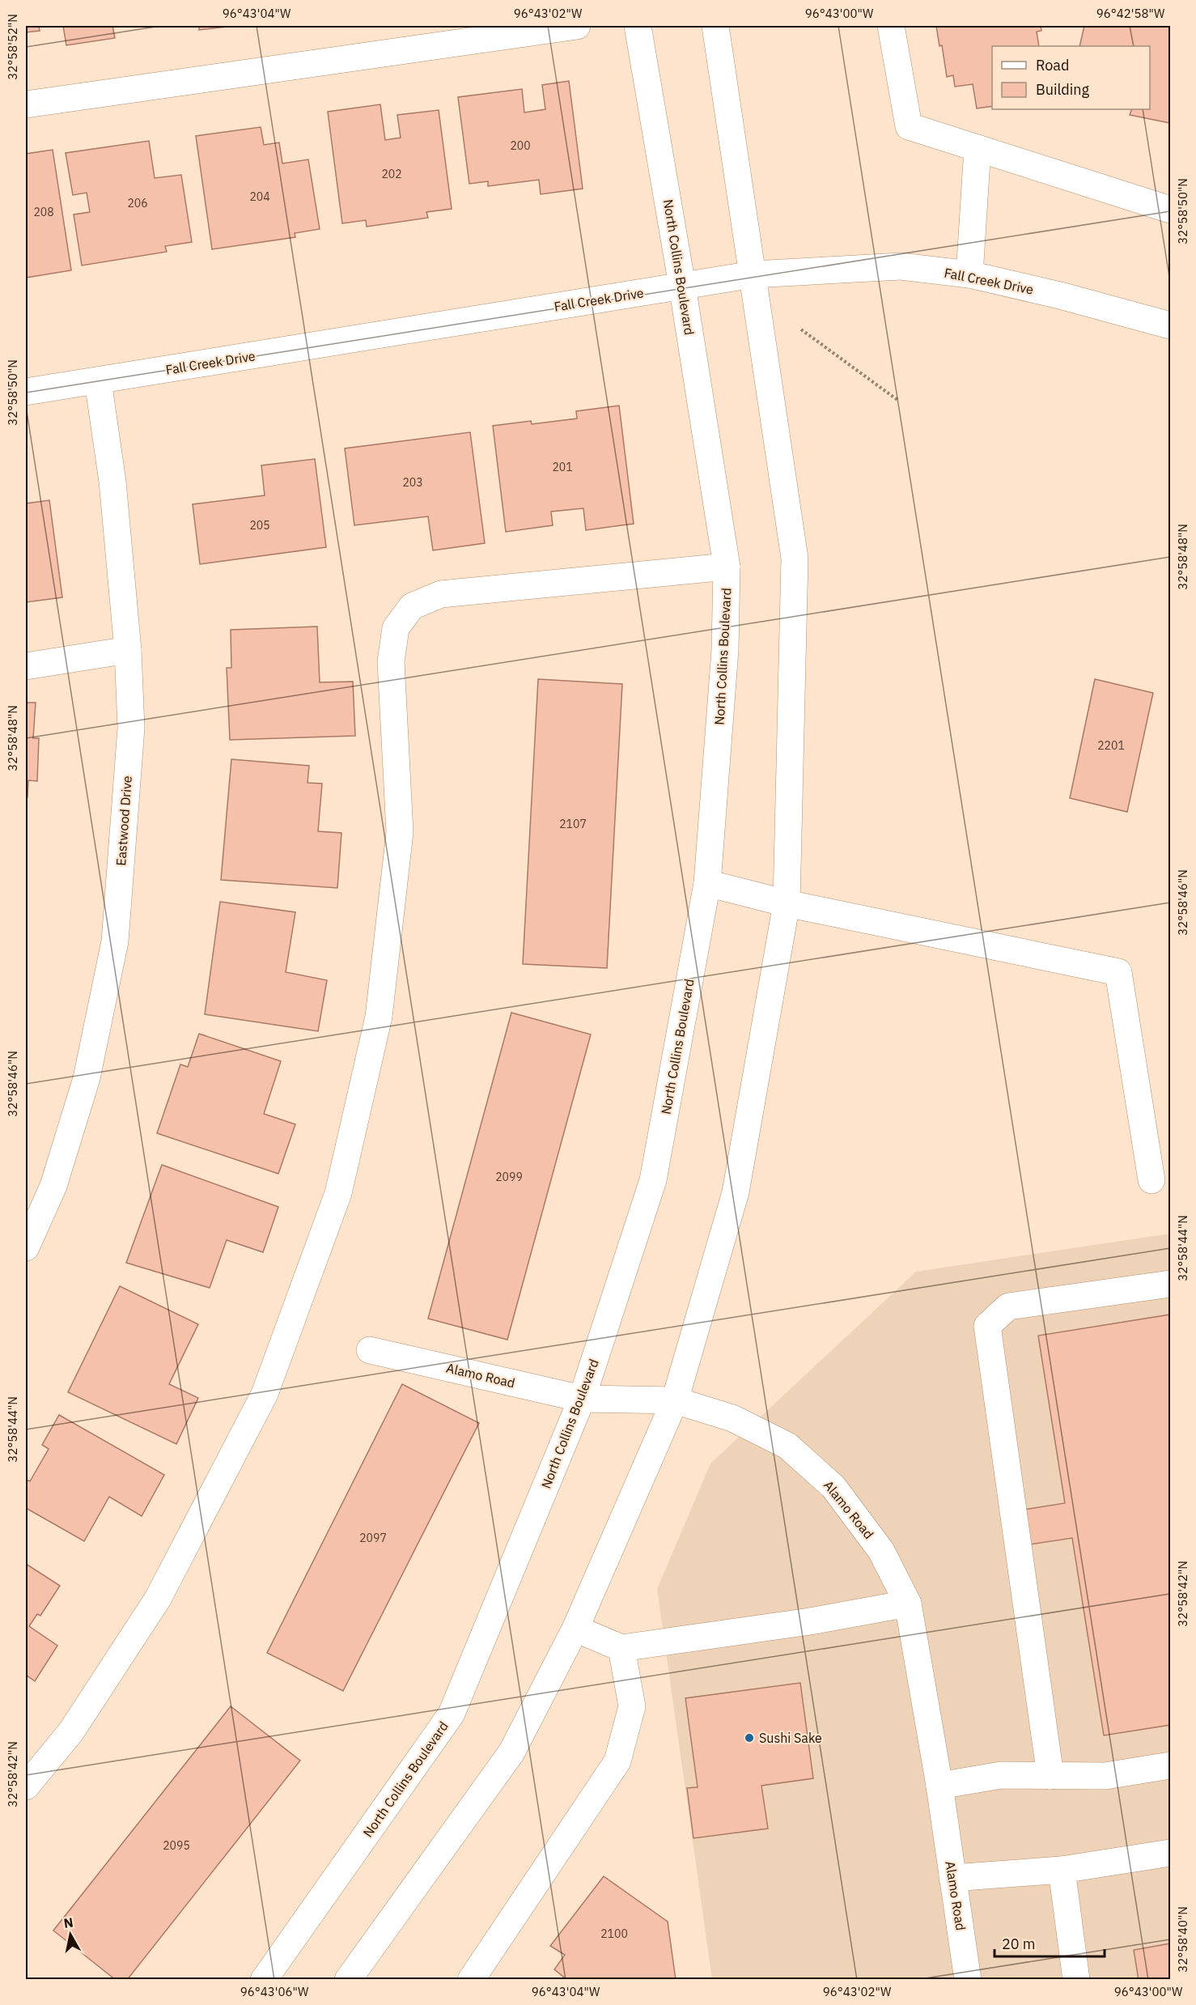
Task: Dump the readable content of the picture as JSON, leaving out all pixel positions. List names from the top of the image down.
{
  "streets": {
    "main road": [
      "North Collins Boulevard",
      "Fall Creek Drive",
      "Eastwood Drive",
      "Alamo Road"
    ]
  },
  "crossings": [
    ["North Collins Boulevard", "Fall Creek Drive"],
    ["North Collins Boulevard", "Alamo Road"],
    ["Fall Creek Drive", "Eastwood Drive"]
  ],
  "places": ["Sushi Sake"],
  "house_numbers": [
    "200",
    "202",
    "204",
    "206",
    "208",
    "201",
    "203",
    "205",
    "2201",
    "2107",
    "2099",
    "2097",
    "2095",
    "2100"
  ],
  "legend": ["Road", "Building"],
  "scale_bar": "20 m",
  "north": "top",
  "coordinates": [
    "96°43'04\"W",
    "96°43'02\"W",
    "96°43'00\"W",
    "96°42'58\"W",
    "32°58'52\"N",
    "32°58'50\"N",
    "32°58'48\"N",
    "32°58'46\"N",
    "32°58'44\"N",
    "32°58'42\"N",
    "32°58'40\"N",
    "96°43'06\"W"
  ]
}
